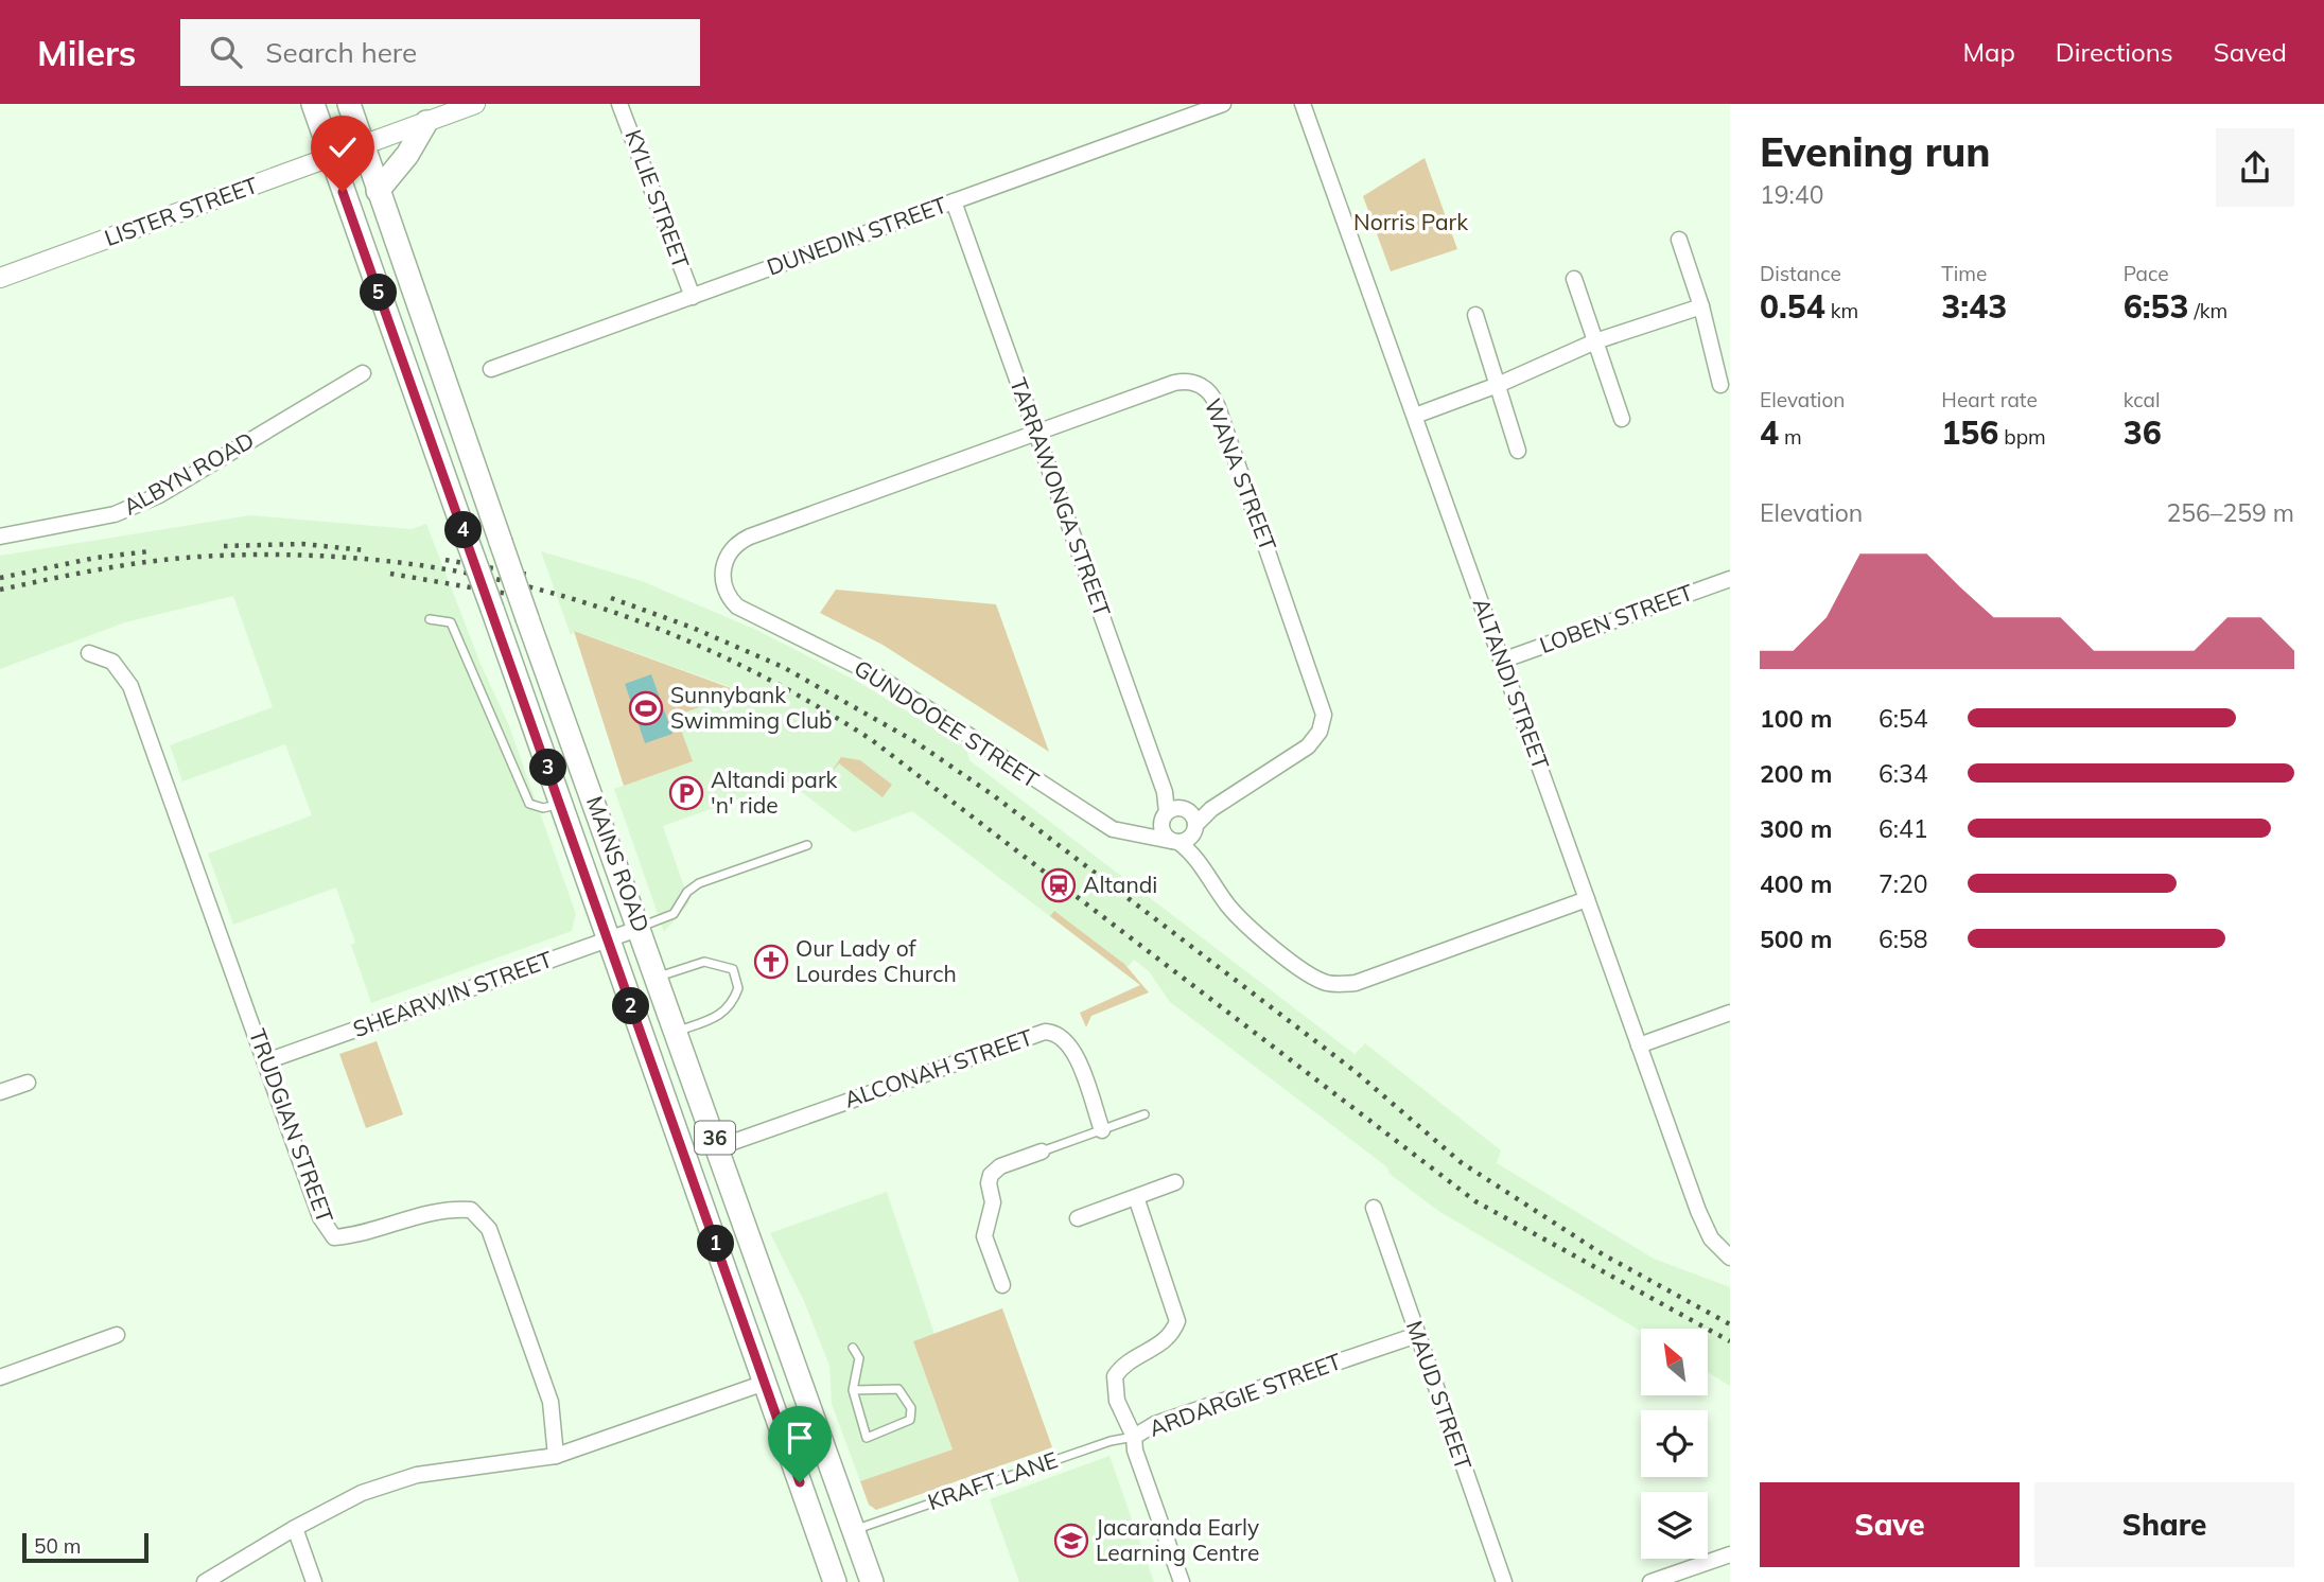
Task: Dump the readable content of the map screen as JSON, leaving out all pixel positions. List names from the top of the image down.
{
  "streets": {
    "main road": ["MAINS ROAD", "36"],
    "street": [
      "KYLIE STREET",
      "LISTER STREET",
      "DUNEDIN STREET",
      "ALBYN ROAD",
      "WANA STREET",
      "TARRAWONGA STREET",
      "LOBEN STREET",
      "ALTANDI STREET",
      "GUNDOOEE STREET",
      "SHEARWIN STREET",
      "ALCONAH STREET",
      "TRUDGIAN STREET",
      "ARDARGIE STREET",
      "MAUD STREET"
    ],
    "lane": ["KRAFT LANE"]
  },
  "crossings": [
    ["KYLIE STREET", "DUNEDIN STREET"],
    ["LISTER STREET", "MAINS ROAD"],
    ["DUNEDIN STREET", "TARRAWONGA STREET"],
    ["WANA STREET", "TARRAWONGA STREET"],
    ["WANA STREET", "GUNDOOEE STREET"],
    ["TARRAWONGA STREET", "GUNDOOEE STREET"],
    ["LOBEN STREET", "ALTANDI STREET"],
    ["ALTANDI STREET", "GUNDOOEE STREET"],
    ["MAINS ROAD", "SHEARWIN STREET"],
    ["MAINS ROAD", "ALCONAH STREET"],
    ["MAINS ROAD", "KRAFT LANE"],
    ["SHEARWIN STREET", "TRUDGIAN STREET"],
    ["ARDARGIE STREET", "MAUD STREET"],
    ["ARDARGIE STREET", "KRAFT LANE"]
  ],
  "parks": ["Norris Park"],
  "places": {
    "sports": ["Sunnybank Swimming Club"],
    "parking": ["Altandi park 'n' ride"],
    "station": ["Altandi"],
    "church": ["Our Lady of Lourdes Church"],
    "school or university": ["Jacaranda Early Learning Centre"]
  },
  "scale_bar": "50 m",
  "north": "top left",
  "page": {
    "header": "Milers",
    "search": "Search here",
    "nav": ["Map", "Directions", "Saved"],
    "heading": ["Evening run", "19:40"],
    "stats": [
      ["Distance", "0.54 km"],
      ["Time", "3:43"],
      ["Pace", "6:53 /km"],
      ["Elevation", "4 m"],
      ["Heart rate", "156 bpm"],
      ["kcal", "36"]
    ],
    "pins": [
      "5",
      "4",
      "3",
      "2",
      "1"
    ],
    "chart": ["Elevation", "256–259 m"],
    "list": [
      {
        "name": "100 m",
        "note": "6:54"
      },
      {
        "name": "200 m",
        "note": "6:34"
      },
      {
        "name": "300 m",
        "note": "6:41"
      },
      {
        "name": "400 m",
        "note": "7:20"
      },
      {
        "name": "500 m",
        "note": "6:58"
      }
    ],
    "buttons": ["Save", "Share"],
    "scale": "50 m"
  }
}
